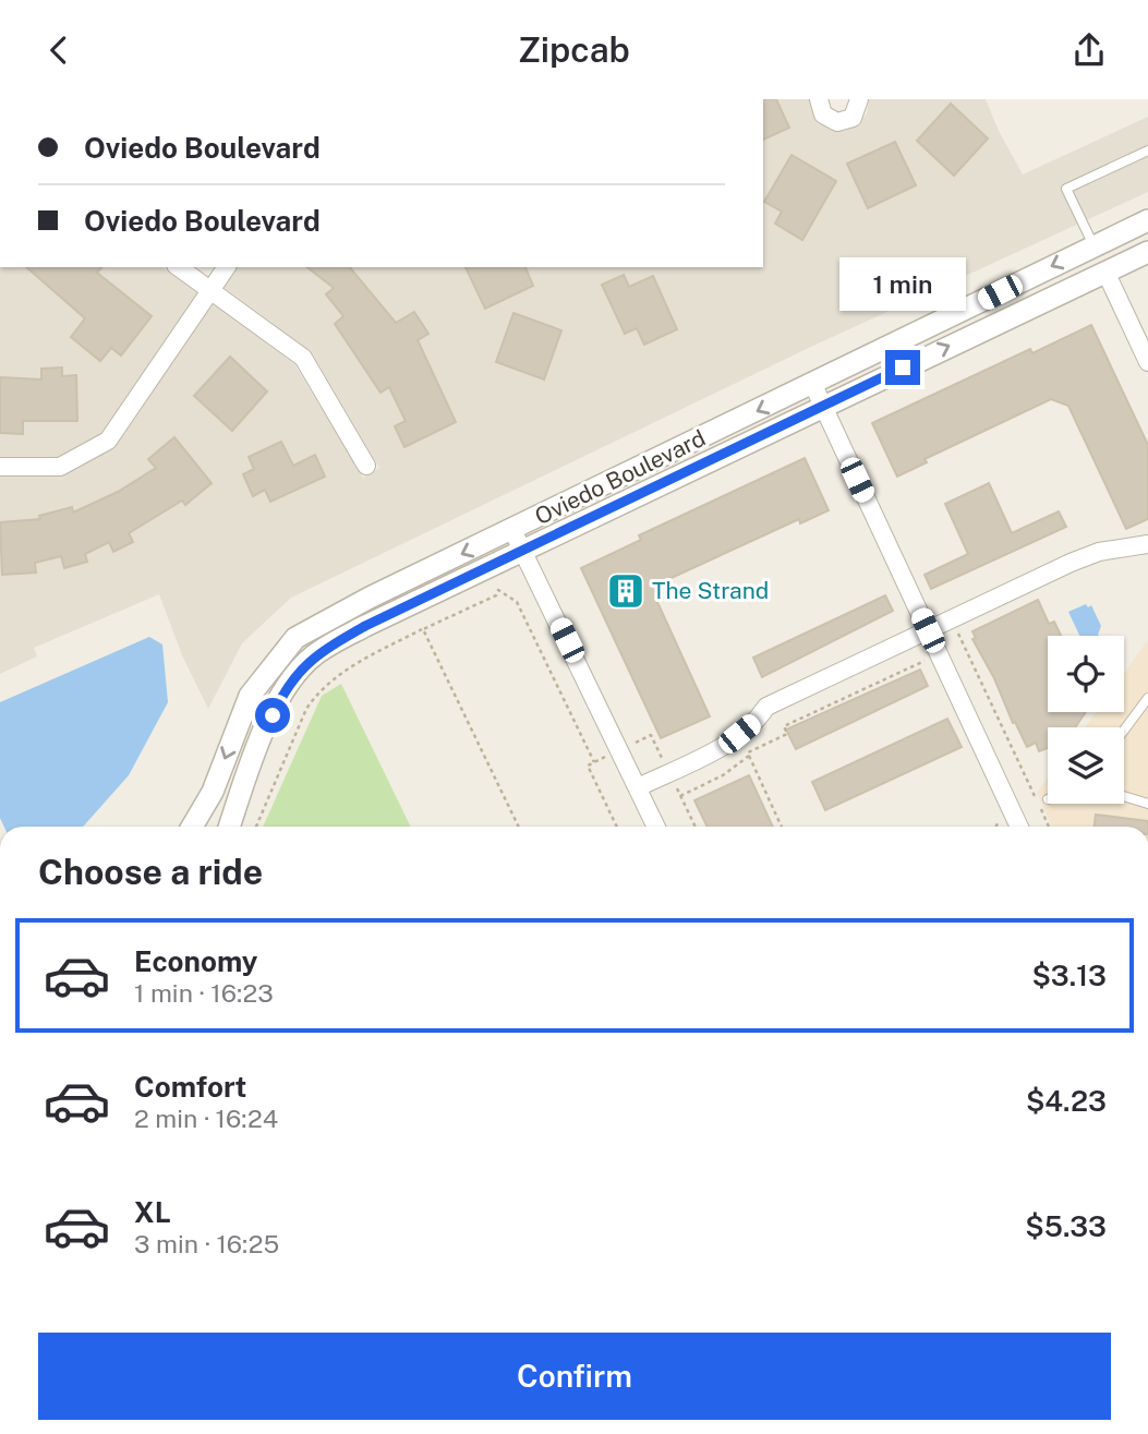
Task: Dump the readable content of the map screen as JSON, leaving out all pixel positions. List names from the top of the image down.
{
  "streets": {
    "street": ["Oviedo Boulevard"]
  },
  "places": {
    "building": ["The Strand"]
  },
  "page": {
    "header": "Zipcab",
    "banner": ["Oviedo Boulevard", "Oviedo Boulevard"],
    "bubble": "1 min",
    "heading": "Choose a ride",
    "list": [
      {
        "name": "Economy",
        "note": "1 min · 16:23",
        "value": "$3.13"
      },
      {
        "name": "Comfort",
        "note": "2 min · 16:24",
        "value": "$4.23"
      },
      {
        "name": "XL",
        "note": "3 min · 16:25",
        "value": "$5.33"
      }
    ],
    "buttons": "Confirm"
  }
}
